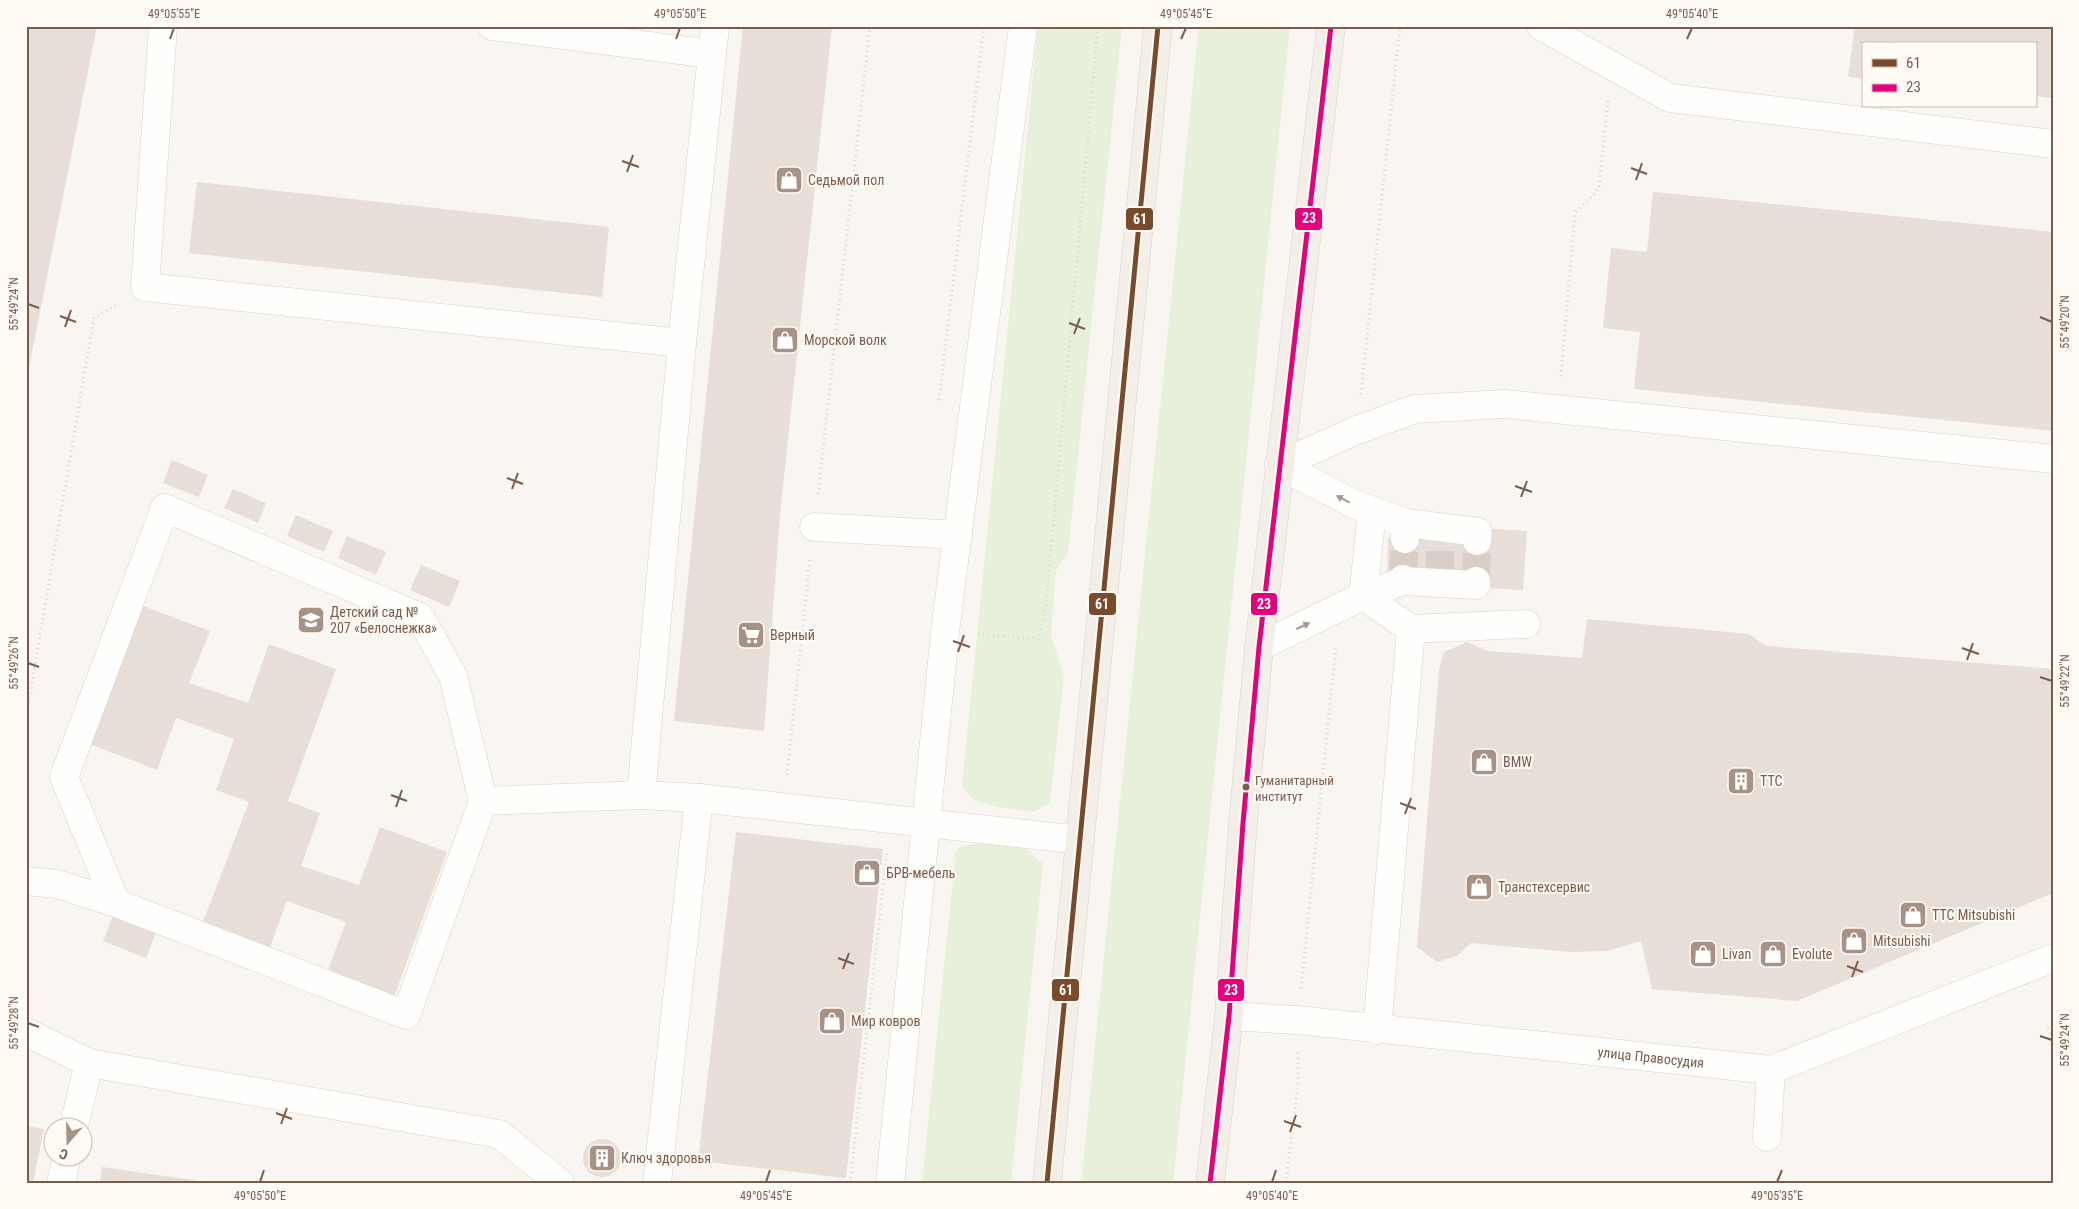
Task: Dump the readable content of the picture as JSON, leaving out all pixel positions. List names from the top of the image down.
{
  "streets": {
    "street": ["улица Правосудия"]
  },
  "places": {
    "shop": [
      "Седьмой пол",
      "Морской волк",
      "BMW",
      "БРВ-мебель",
      "Транстехсервис",
      "ТТС Mitsubishi",
      "Mitsubishi",
      "Livan",
      "Evolute",
      "Мир ковров"
    ],
    "school or university": ["Детский сад № 207 «Белоснежка»"],
    "supermarket": ["Верный"],
    "building": ["ТТС", "Ключ здоровья"],
    "other": ["Гуманитарный институт"]
  },
  "lines": ["transit line 61", "transit line 23"],
  "legend": ["61", "23"],
  "north": "bottom",
  "coordinates": [
    "49°05'55\"E",
    "49°05'50\"E",
    "49°05'45\"E",
    "49°05'40\"E",
    "55°49'24\"N",
    "55°49'20\"N",
    "55°49'26\"N",
    "55°49'22\"N",
    "55°49'28\"N",
    "49°05'35\"E"
  ]
}
